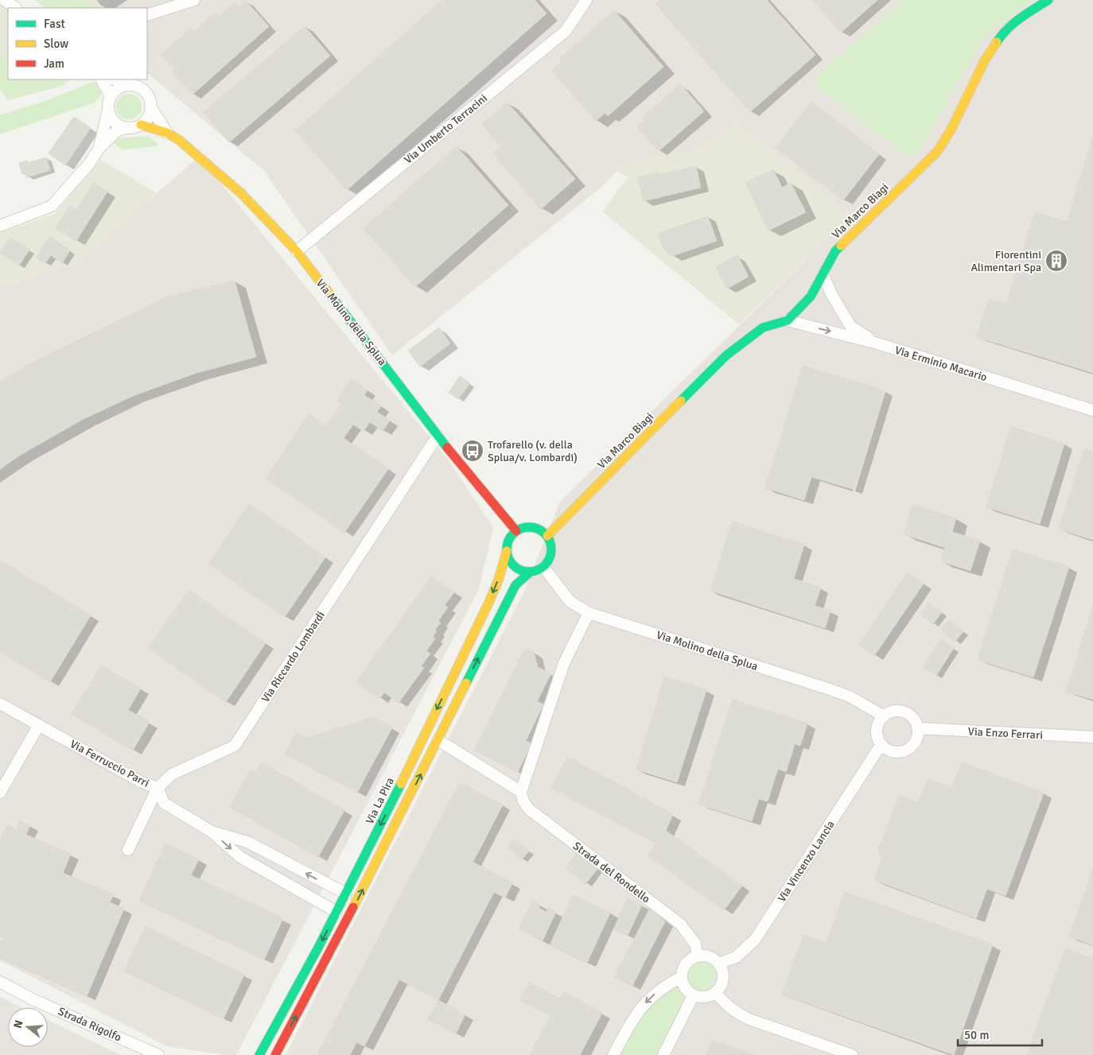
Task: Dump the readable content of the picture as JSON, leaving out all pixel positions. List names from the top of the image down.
{
  "streets": {
    "street": [
      "Via Umberto Terracini",
      "Via Marco Biagi",
      "Via Molino della Splua",
      "Via Erminio Macario",
      "Via Riccardo Lombardi",
      "Via Enzo Ferrari",
      "Via Ferruccio Parri",
      "Via La Pira",
      "Via Vincenzo Lancia",
      "Strada del Rondello",
      "Strada Rigolfo"
    ]
  },
  "crossings": [
    ["Via Umberto Terracini", "Via Molino della Splua"],
    ["Via Marco Biagi", "Via Molino della Splua"],
    ["Via Marco Biagi", "Via Erminio Macario"],
    ["Via Marco Biagi", "Via La Pira"],
    ["Via Molino della Splua", "Via Riccardo Lombardi"],
    ["Via Molino della Splua", "Via Enzo Ferrari"],
    ["Via Molino della Splua", "Via La Pira"],
    ["Via Molino della Splua", "Via Vincenzo Lancia"],
    ["Via Riccardo Lombardi", "Via Ferruccio Parri"],
    ["Via Enzo Ferrari", "Via Vincenzo Lancia"],
    ["Via Vincenzo Lancia", "Strada del Rondello"]
  ],
  "places": {
    "building": ["Fiorentini Alimentari Spa"],
    "bus stop": ["Trofarello (v. della Splua/v. Lombardi)"]
  },
  "legend": ["Fast", "Slow", "Jam"],
  "scale_bar": "50 m",
  "north": "left"
}
